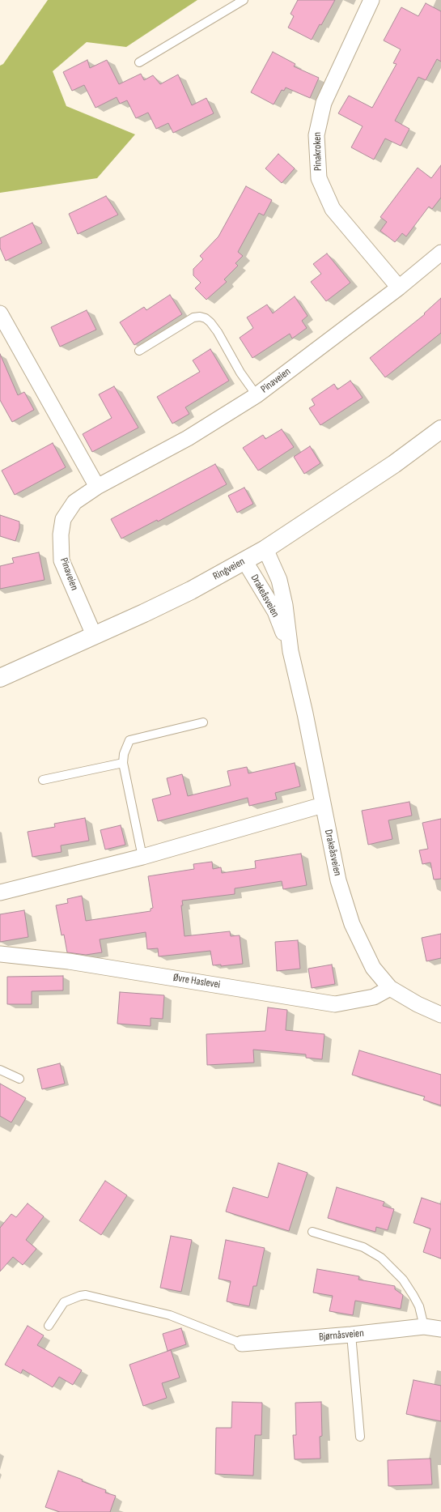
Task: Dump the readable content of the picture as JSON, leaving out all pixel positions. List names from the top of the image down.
{
  "streets": {
    "main road": ["Ringveien"],
    "street": [
      "Pinakroken",
      "Pinaveien",
      "Drakeåsveien",
      "Øvre Haslevei",
      "Bjørnåsveien"
    ]
  },
  "crossings": [
    ["Pinakroken", "Pinaveien"],
    ["Pinaveien", "Ringveien"],
    ["Ringveien", "Drakeåsveien"],
    ["Drakeåsveien", "Øvre Haslevei"]
  ]
}
